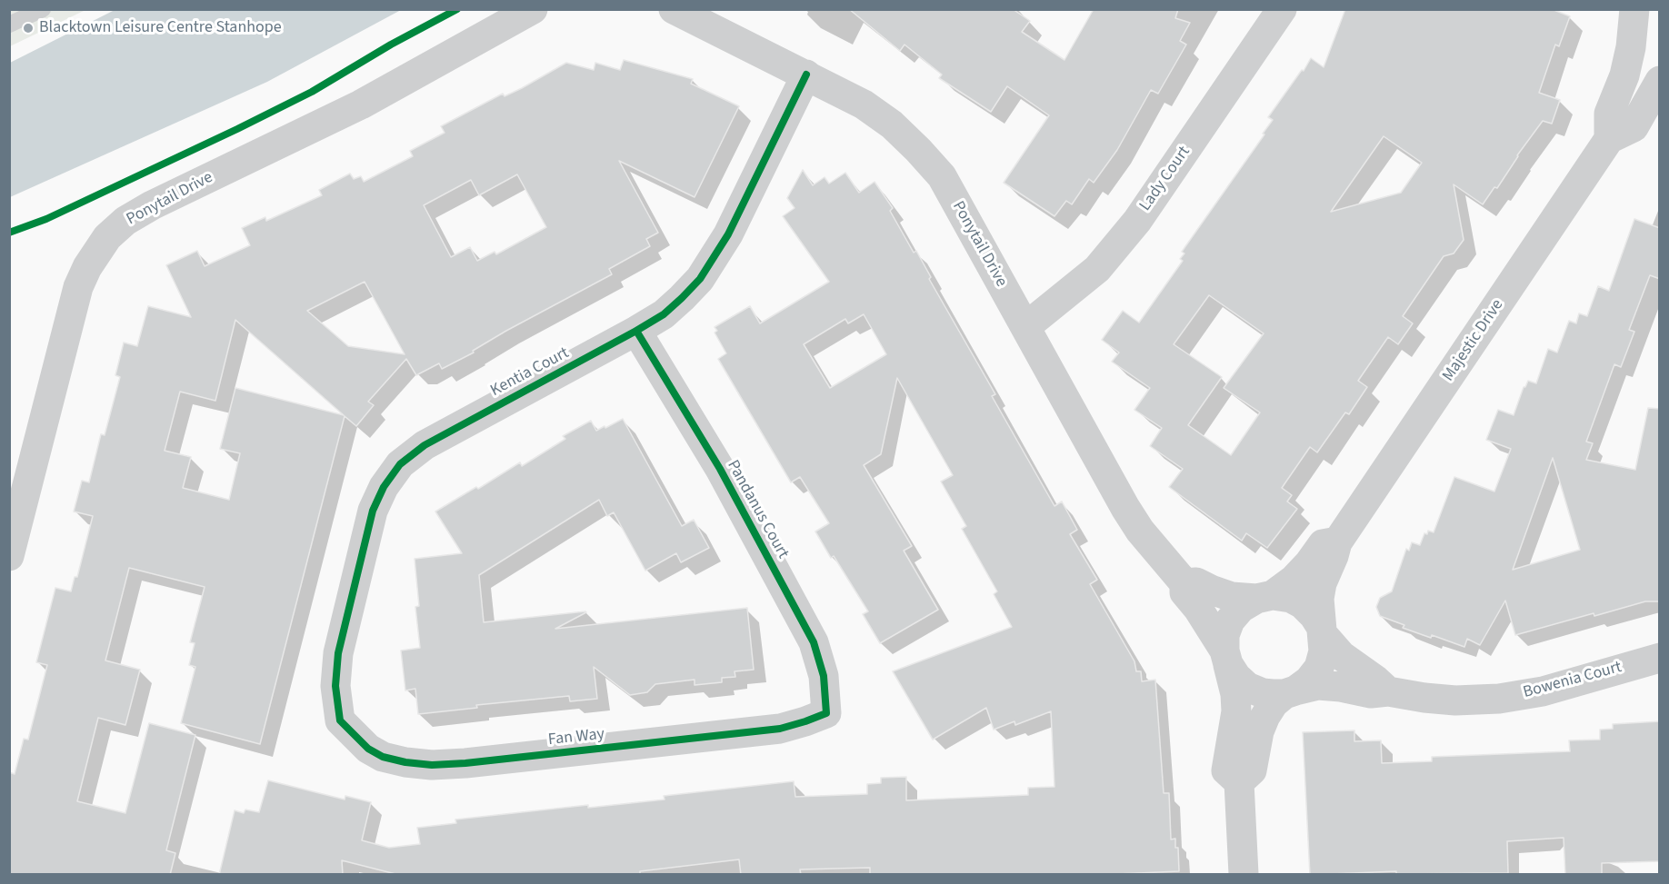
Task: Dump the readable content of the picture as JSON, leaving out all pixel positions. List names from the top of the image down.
{
  "streets": {
    "street": [
      "Lady Court",
      "Ponytail Drive",
      "Majestic Drive",
      "Kentia Court",
      "Pandanus Court",
      "Bowenia Court",
      "Fan Way"
    ]
  },
  "crossings": [
    ["Lady Court", "Ponytail Drive"],
    ["Ponytail Drive", "Majestic Drive"],
    ["Ponytail Drive", "Kentia Court"],
    ["Ponytail Drive", "Bowenia Court"],
    ["Majestic Drive", "Bowenia Court"],
    ["Kentia Court", "Pandanus Court"],
    ["Kentia Court", "Fan Way"],
    ["Pandanus Court", "Fan Way"]
  ],
  "places": ["Blacktown Leisure Centre Stanhope"]
}
